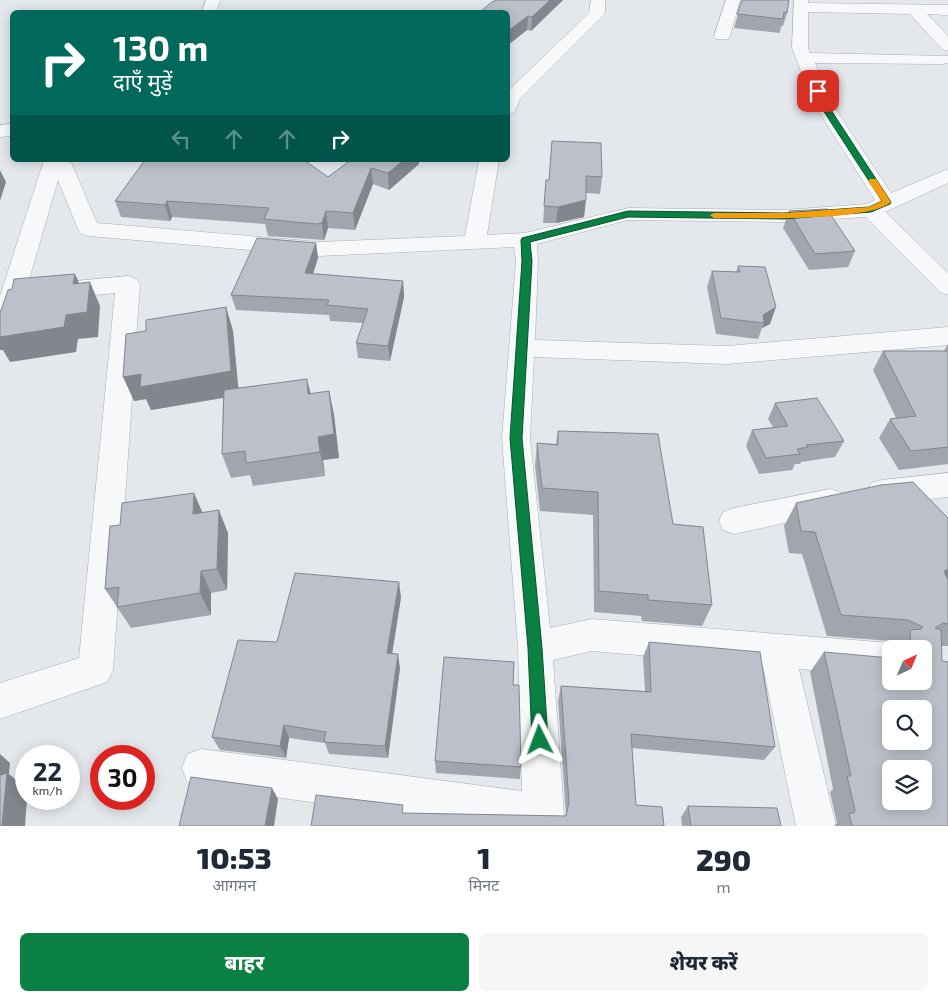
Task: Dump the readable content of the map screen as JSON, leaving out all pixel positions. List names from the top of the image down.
{
  "north": "top right",
  "page": {
    "turn": ["130 m", "दाएँ मुड़ें"],
    "speed": "22 km/h",
    "limit": "30",
    "eta": [
      "10:53",
      "आगमन",
      "1",
      "मिनट",
      "290",
      "m"
    ],
    "buttons": ["बाहर", "शेयर करें"]
  }
}
